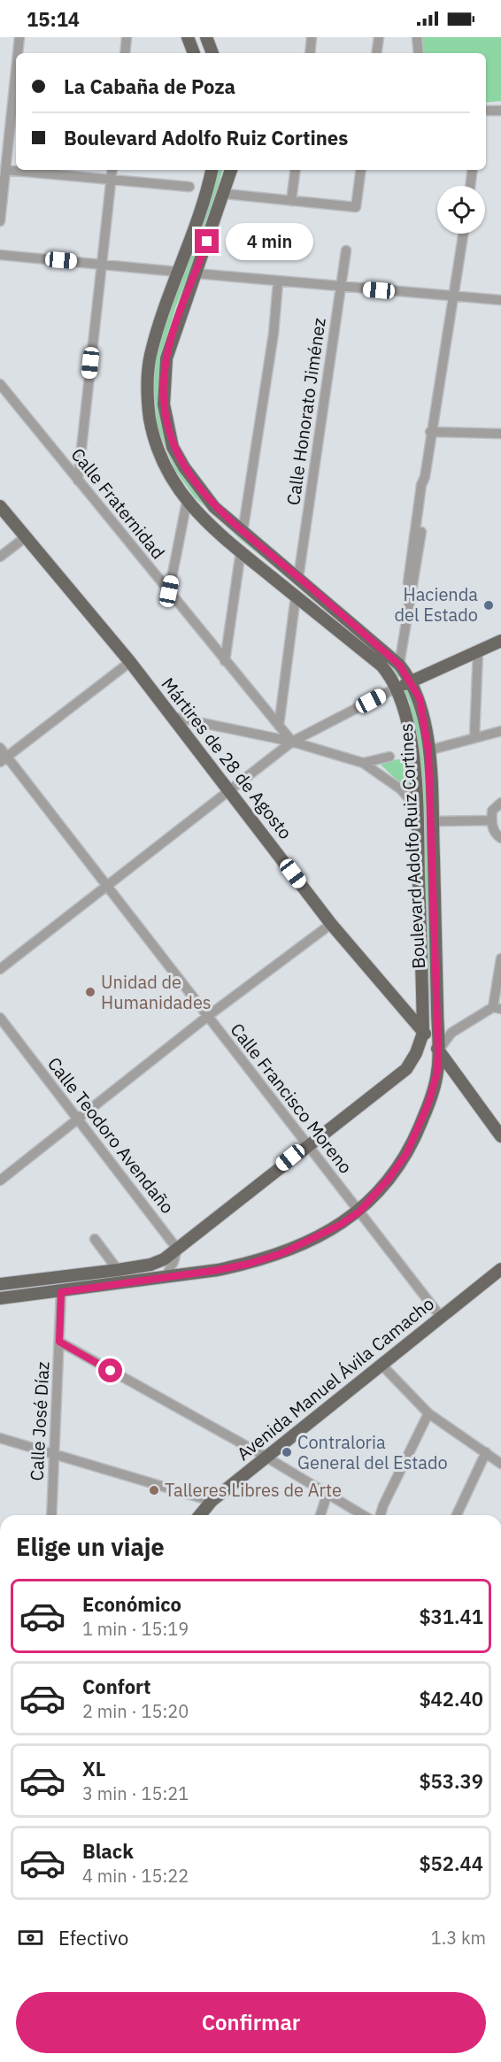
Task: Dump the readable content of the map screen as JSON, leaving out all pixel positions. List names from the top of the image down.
{
  "streets": {
    "main road": ["Mártires de 28 de Agosto", "Boulevard Adolfo Ruiz Cortines", "Avenida Manuel Ávila Camacho"],
    "street": [
      "Calle Honorato Jiménez",
      "Calle Fraternidad",
      "Calle Francisco Moreno",
      "Calle Teodoro Avendaño",
      "Calle José Díaz"
    ]
  },
  "crossings": [
    ["Calle Honorato Jiménez", "Boulevard Adolfo Ruiz Cortines"],
    ["Mártires de 28 de Agosto", "Boulevard Adolfo Ruiz Cortines"],
    ["Boulevard Adolfo Ruiz Cortines", "Calle Francisco Moreno"],
    ["Boulevard Adolfo Ruiz Cortines", "Calle José Díaz"],
    ["Calle Francisco Moreno", "Avenida Manuel Ávila Camacho"]
  ],
  "places": [
    "Hacienda del Estado",
    "Unidad de Humanidades",
    "Contraloria General del Estado",
    "Talleres Libres de Arte"
  ],
  "page": {
    "status": "15:14",
    "banner": ["La Cabaña de Poza", "Boulevard Adolfo Ruiz Cortines"],
    "bubble": "4 min",
    "heading": "Elige un viaje",
    "list": [
      {
        "name": "Económico",
        "note": "1 min · 15:19",
        "value": "$31.41"
      },
      {
        "name": "Confort",
        "note": "2 min · 15:20",
        "value": "$42.40"
      },
      {
        "name": "XL",
        "note": "3 min · 15:21",
        "value": "$53.39"
      },
      {
        "name": "Black",
        "note": "4 min · 15:22",
        "value": "$52.44"
      }
    ],
    "pay": ["Efectivo", "1.3 km"],
    "buttons": "Confirmar"
  }
}
